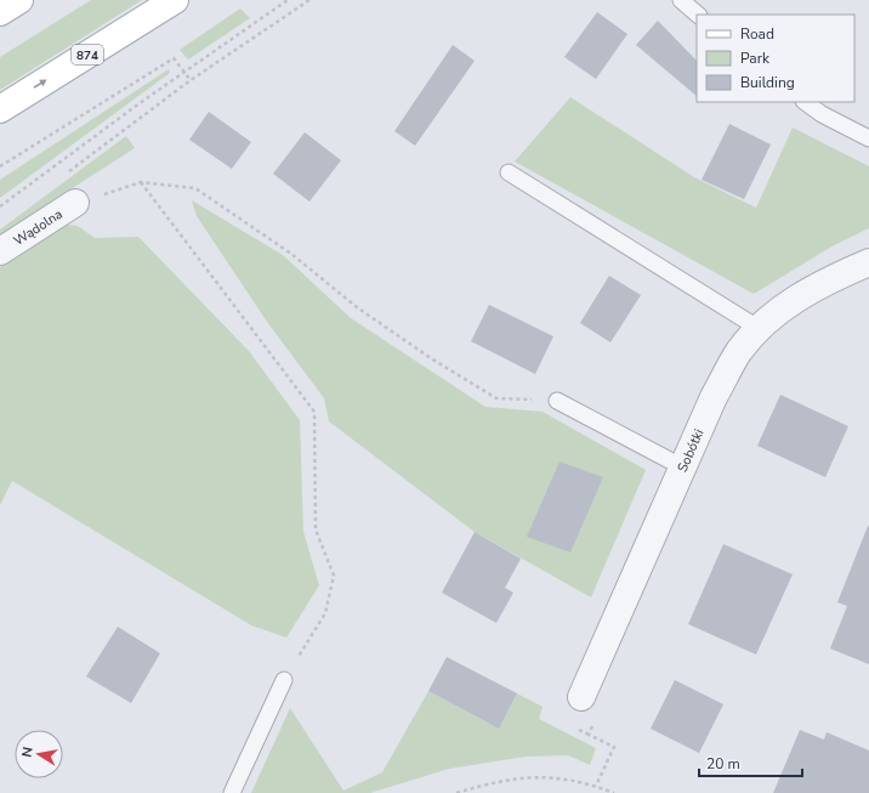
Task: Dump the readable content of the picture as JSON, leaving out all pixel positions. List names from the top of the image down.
{
  "streets": {
    "main road": ["874"],
    "street": ["Wądolna", "Sobótki"]
  },
  "legend": ["Road", "Park", "Building"],
  "scale_bar": "20 m",
  "north": "left"
}
